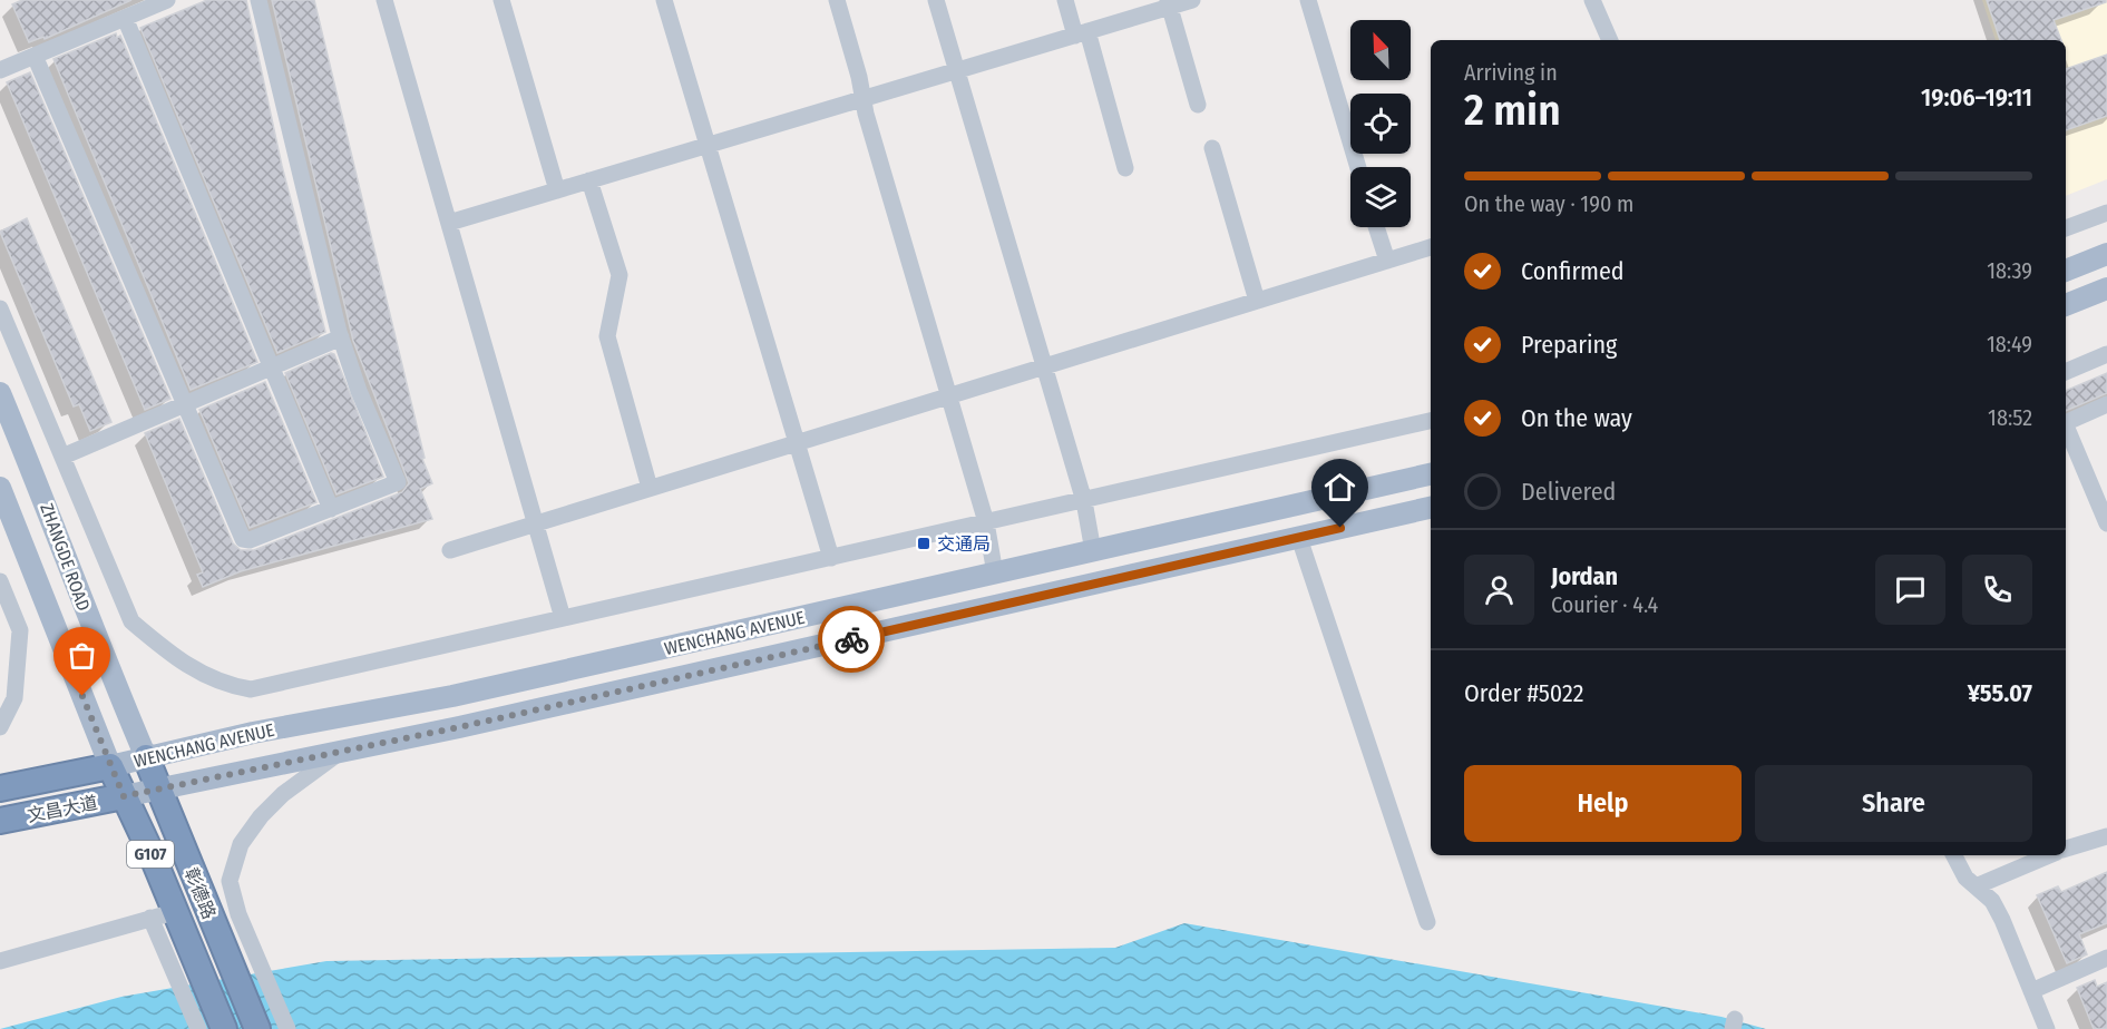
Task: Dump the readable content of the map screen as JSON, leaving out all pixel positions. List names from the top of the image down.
{
  "streets": {
    "highway": ["文昌大道", "G107", "彰德路"],
    "main road": ["ZHANGDE ROAD", "WENCHANG AVENUE"]
  },
  "crossings": [
    ["ZHANGDE ROAD", "WENCHANG AVENUE"],
    ["ZHANGDE ROAD", "文昌大道"],
    ["ZHANGDE ROAD", "彰德路"],
    ["WENCHANG AVENUE", "文昌大道"],
    ["WENCHANG AVENUE", "彰德路"],
    ["文昌大道", "彰德路"]
  ],
  "places": {
    "transit": ["交通局"]
  },
  "north": "top left",
  "page": {
    "heading": ["2 min", "Arriving in", "19:06–19:11"],
    "panel": [
      "Jordan",
      "Courier · 4.4",
      "Order #5022",
      "¥55.07"
    ],
    "bar": "On the way · 190 m",
    "list": [
      ["Confirmed", "18:39"],
      ["Preparing", "18:49"],
      ["On the way", "18:52"],
      "Delivered"
    ],
    "buttons": ["Help", "Share"]
  }
}
